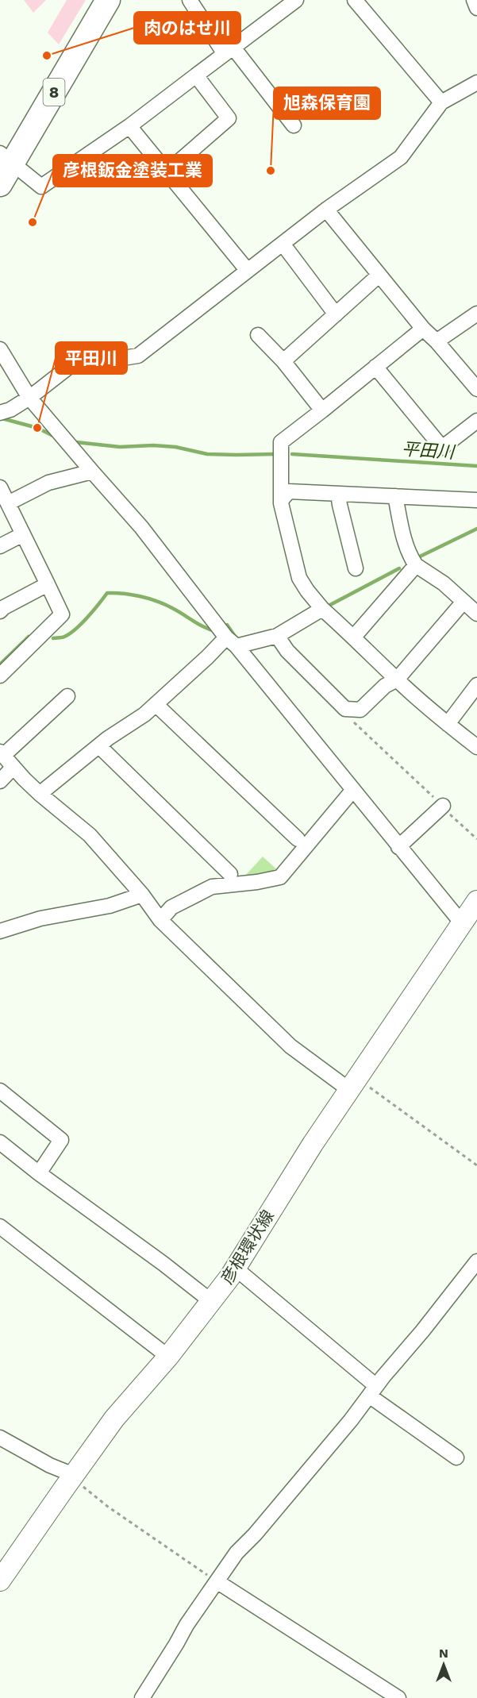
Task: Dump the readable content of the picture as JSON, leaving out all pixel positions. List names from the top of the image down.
{
  "streets": {
    "highway": ["8"],
    "main road": ["彦根環状線"]
  },
  "water": ["平田川"],
  "places": [
    "肉のはせ川",
    "旭森保育園",
    "彦根鈑金塗装工業",
    "平田川"
  ],
  "north": "top"
}
